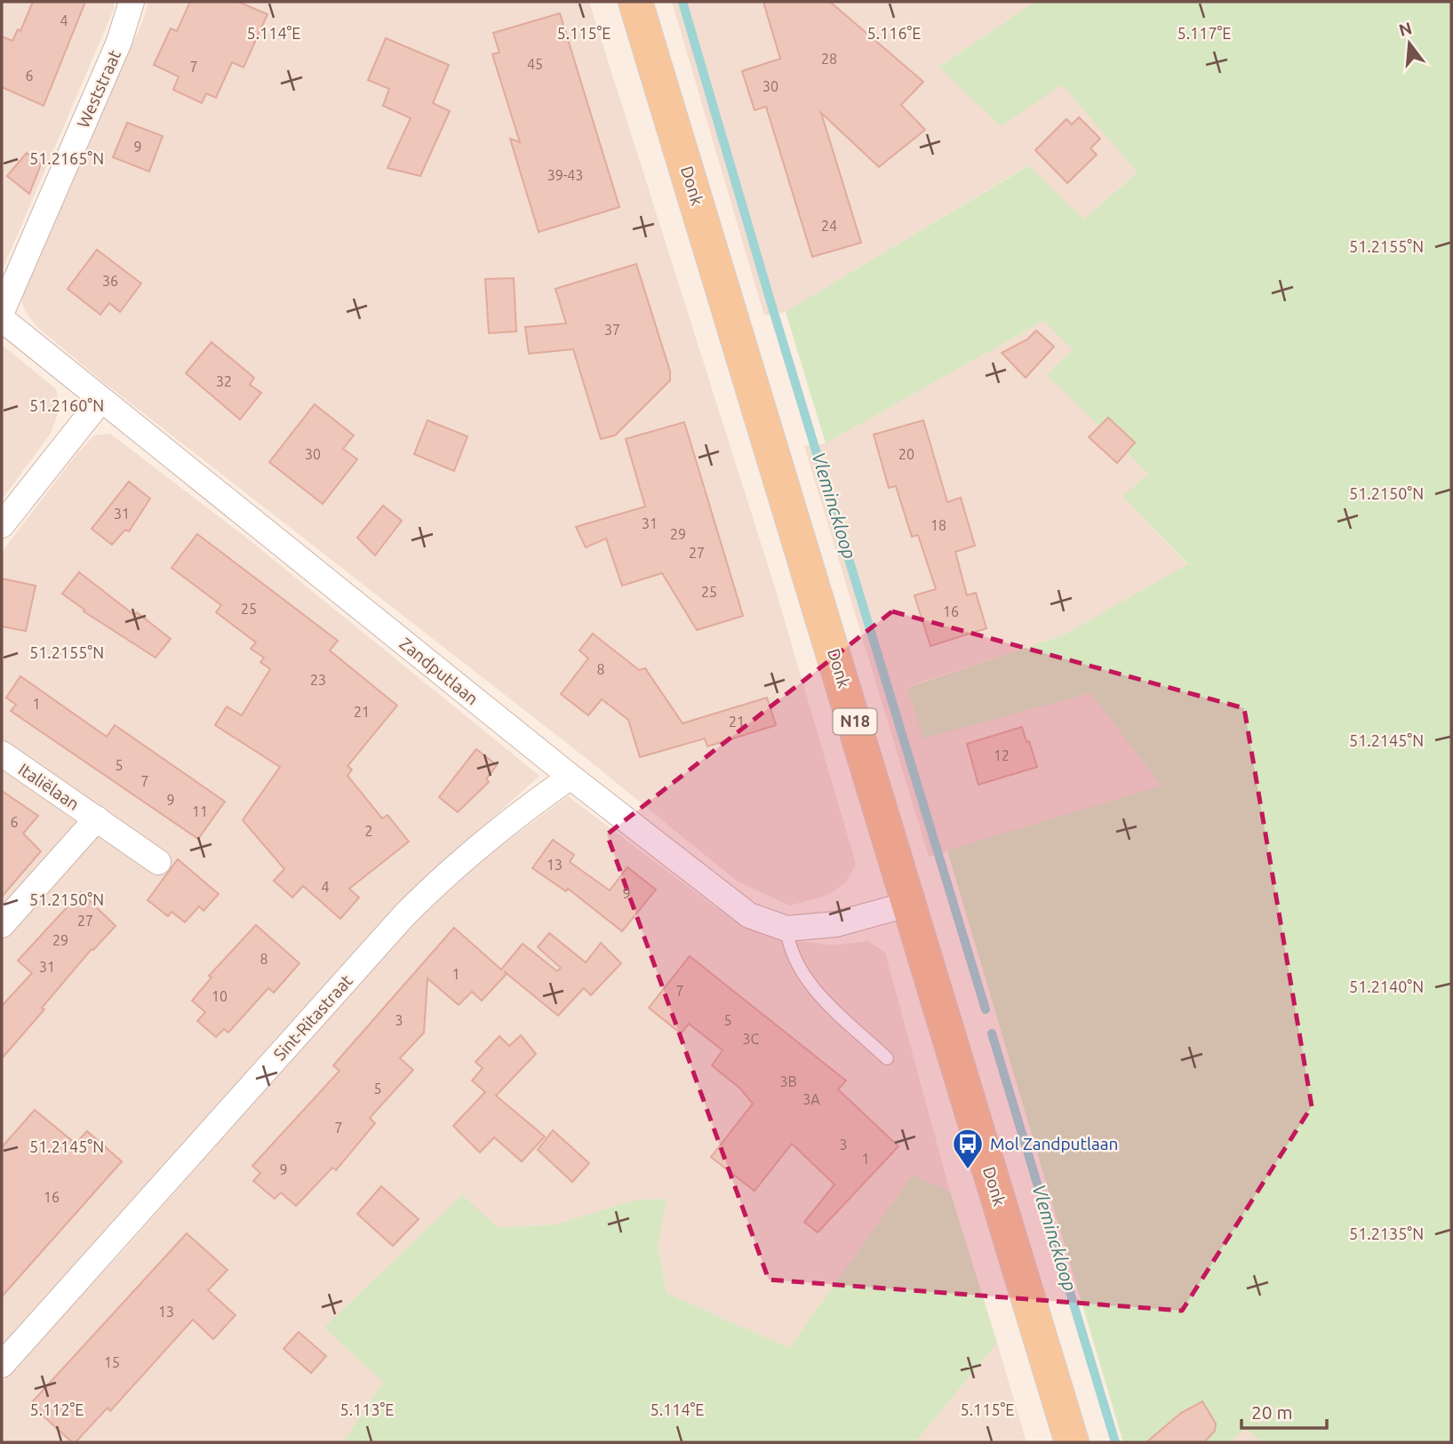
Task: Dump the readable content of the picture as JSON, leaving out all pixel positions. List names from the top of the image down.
{
  "streets": {
    "main road": ["Donk", "N18"],
    "street": [
      "Weststraat",
      "Zandputlaan",
      "Italiëlaan",
      "Sint-Ritastraat"
    ]
  },
  "crossings": [
    ["Donk", "Zandputlaan"],
    ["Zandputlaan", "Sint-Ritastraat"]
  ],
  "water": ["Vleminckloop"],
  "places": {
    "bus stop": ["Mol Zandputlaan"]
  },
  "house_numbers": [
    "4",
    "28",
    "45",
    "7",
    "6",
    "30",
    "9",
    "39-43",
    "24",
    "36",
    "37",
    "32",
    "30",
    "20",
    "31",
    "31",
    "18",
    "29",
    "27",
    "25",
    "25",
    "16",
    "8",
    "23",
    "1",
    "21",
    "21",
    "12",
    "5",
    "7",
    "9",
    "11",
    "6",
    "2",
    "13",
    "4",
    "9",
    "27",
    "29",
    "8",
    "31",
    "1",
    "7",
    "10",
    "3",
    "5",
    "3C",
    "3B",
    "5",
    "3A",
    "7",
    "3",
    "1",
    "9",
    "16",
    "13",
    "15"
  ],
  "scale_bar": "20 m",
  "north": "top",
  "coordinates": [
    "5.114°E",
    "5.115°E",
    "5.116°E",
    "5.117°E",
    "51.2165°N",
    "51.2155°N",
    "51.2160°N",
    "51.2150°N",
    "51.2145°N",
    "51.2140°N",
    "51.2135°N",
    "5.112°E",
    "5.113°E"
  ]
}
